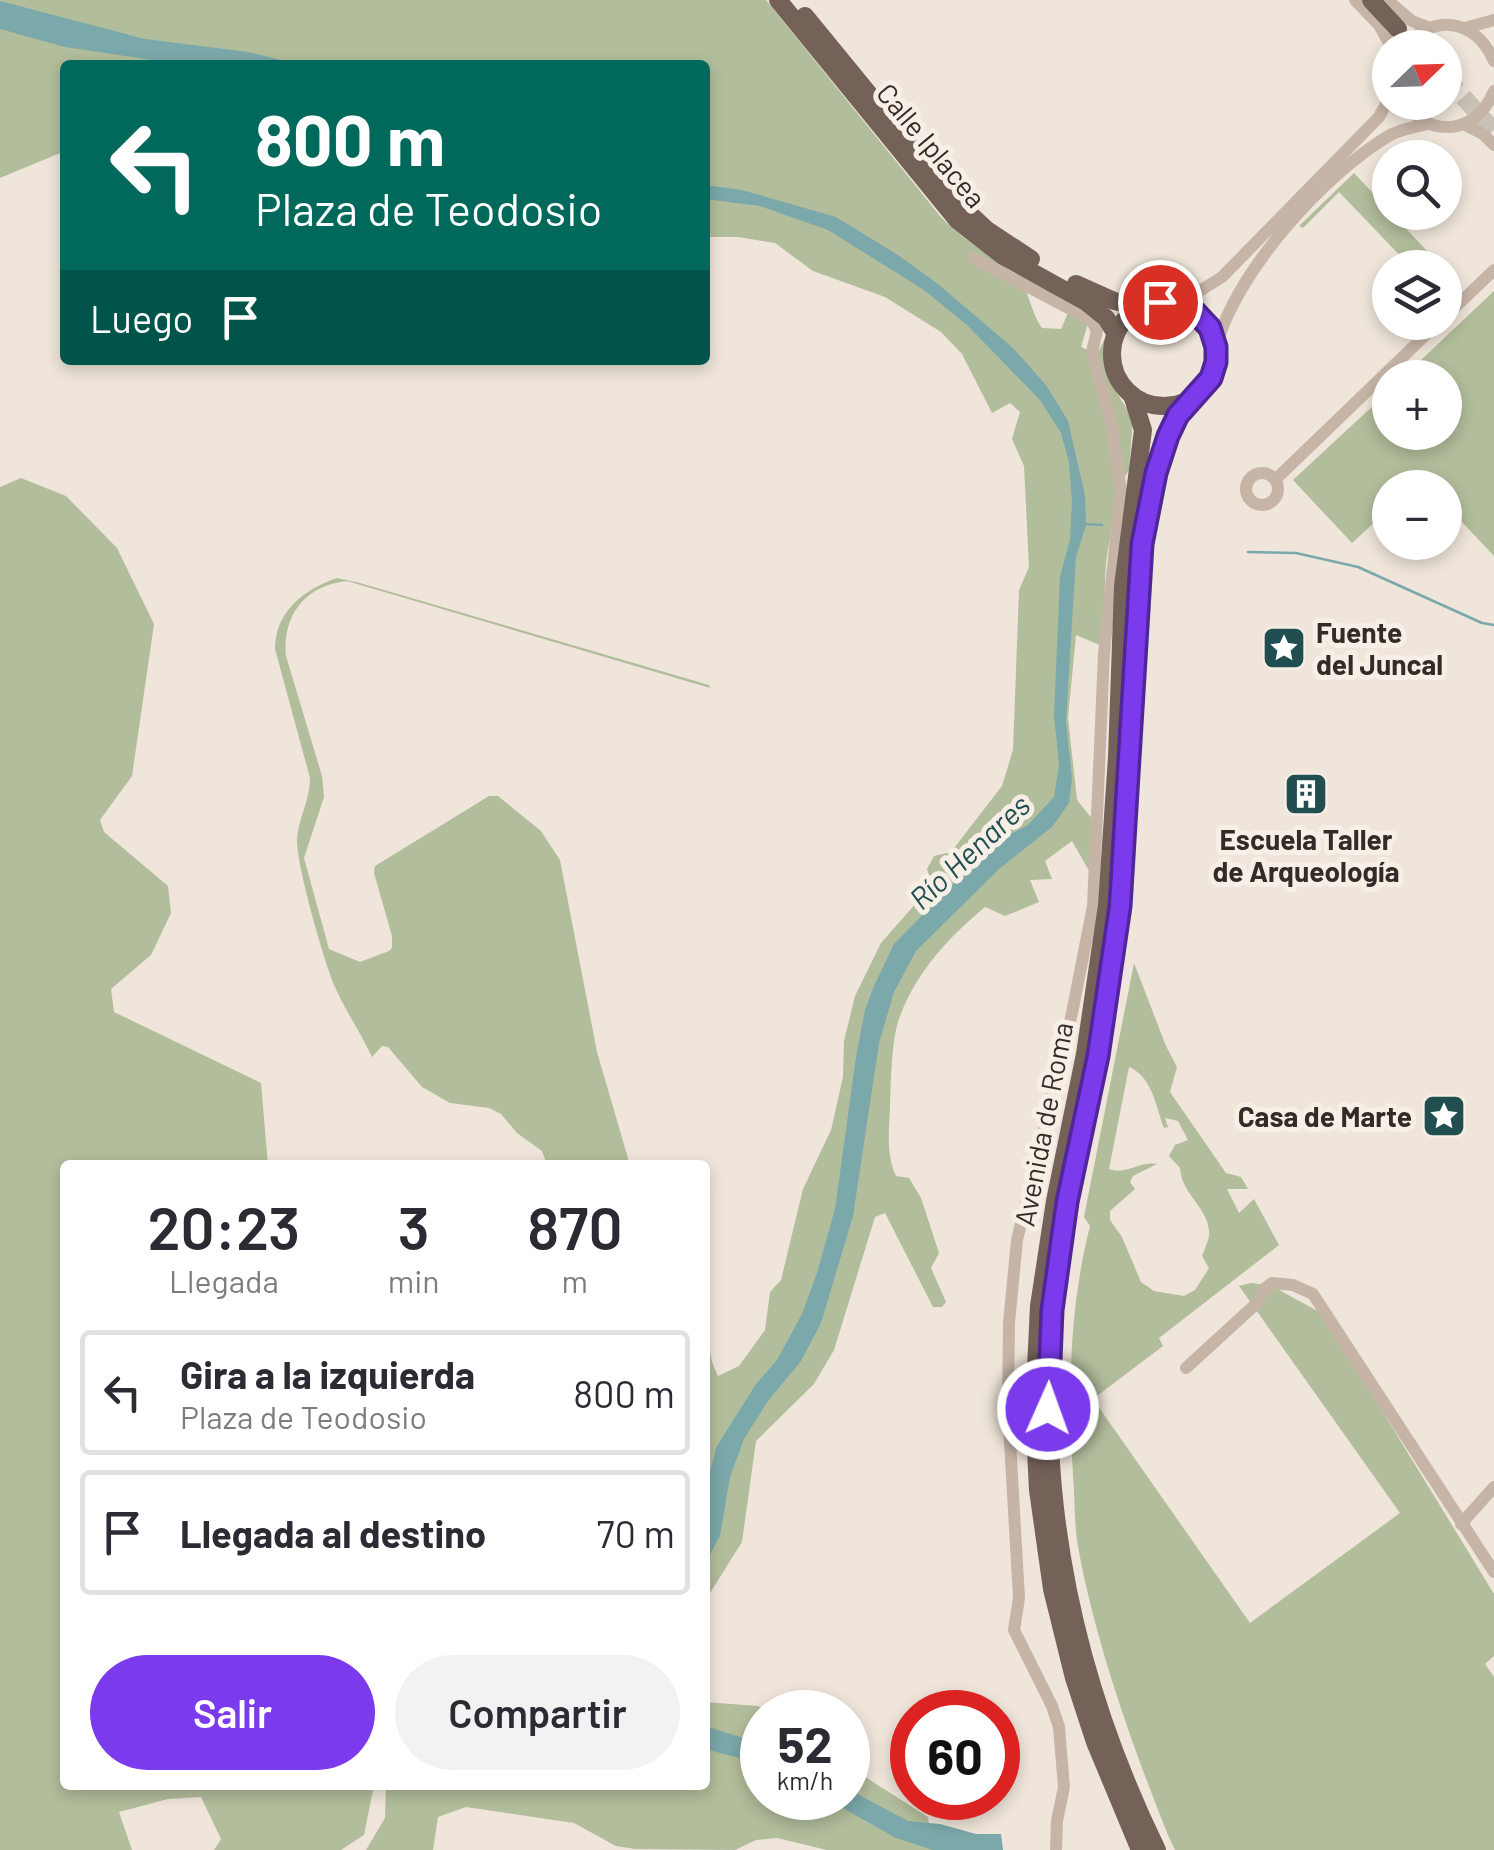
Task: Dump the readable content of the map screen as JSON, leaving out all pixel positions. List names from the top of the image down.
{
  "streets": {
    "main road": ["Calle Iplacea", "Avenida de Roma"]
  },
  "crossings": [
    ["Calle Iplacea", "Avenida de Roma"]
  ],
  "water": ["Río Henares"],
  "places": {
    "place": ["Fuente del Juncal", "Casa de Marte"],
    "building": ["Escuela Taller de Arqueología"]
  },
  "north": "top right",
  "page": {
    "map_buttons": ["+", "−"],
    "turn": ["800 m", "Plaza de Teodosio"],
    "then": "Luego",
    "eta": [
      "20:23",
      "Llegada",
      "3",
      "min",
      "870",
      "m"
    ],
    "list": [
      {
        "name": "Gira a la izquierda",
        "note": "Plaza de Teodosio",
        "value": "800 m"
      },
      {
        "name": "Llegada al destino",
        "value": "70 m"
      }
    ],
    "buttons": ["Salir", "Compartir"],
    "speed": "52 km/h",
    "limit": "60"
  }
}
